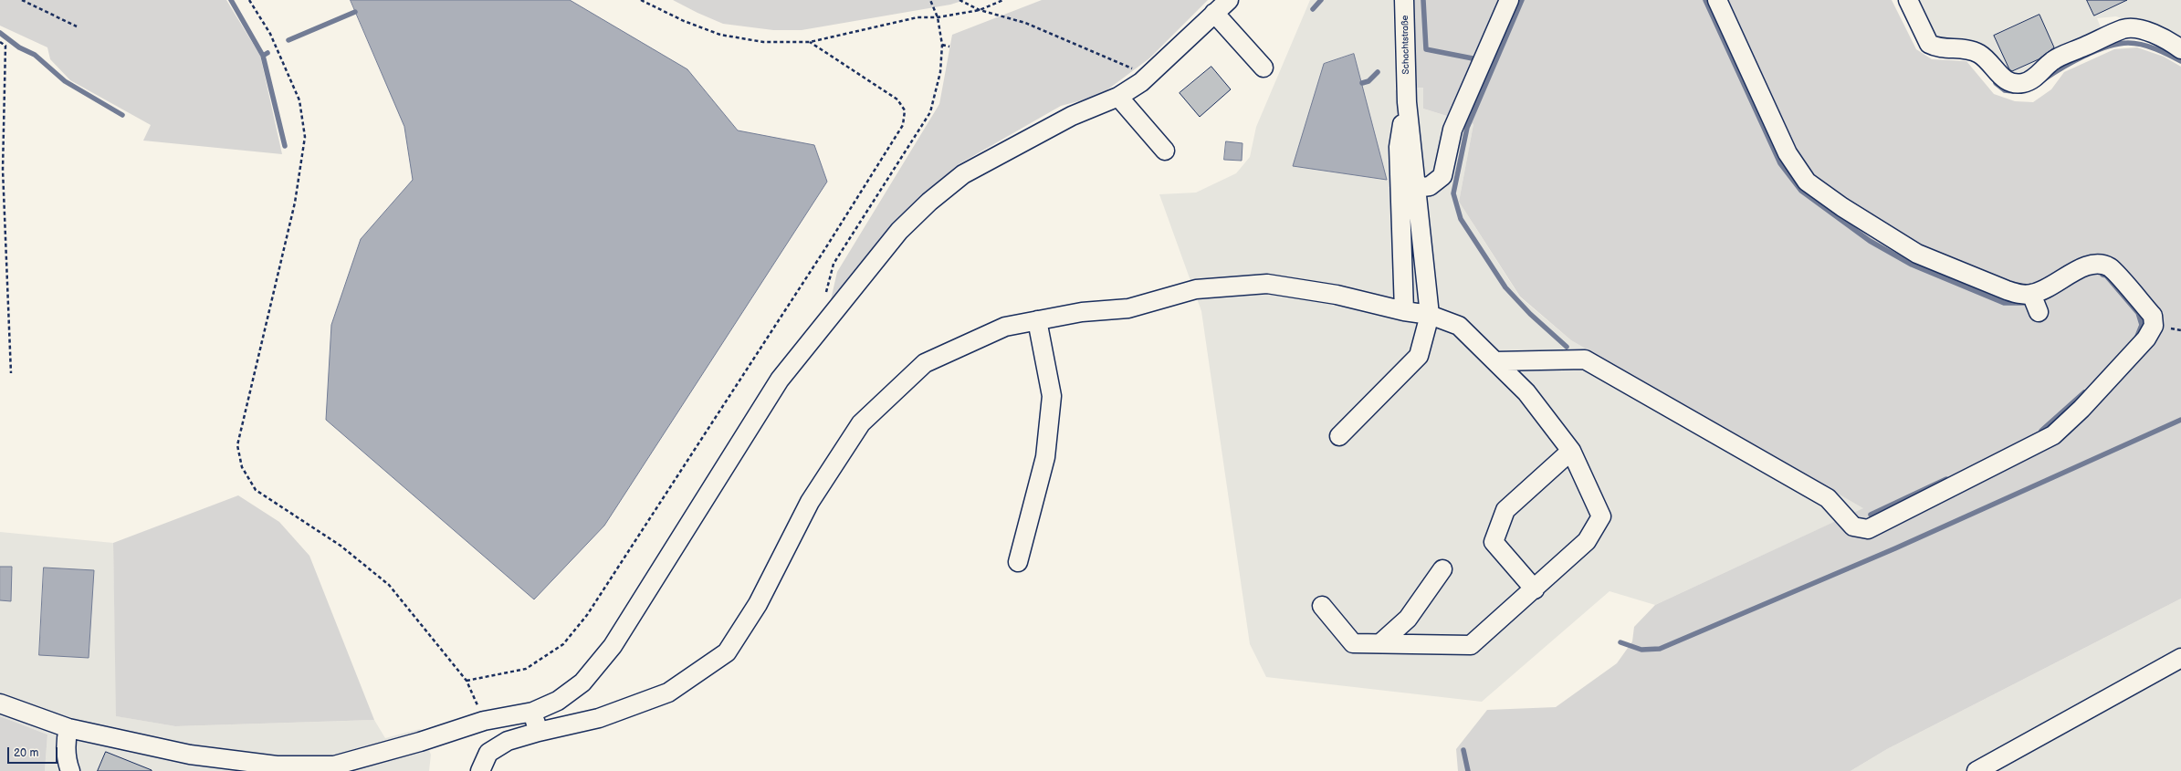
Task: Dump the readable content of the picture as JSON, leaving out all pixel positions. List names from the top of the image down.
{
  "streets": {
    "street": ["Schachtstraße"]
  },
  "scale_bar": "20 m"
}
